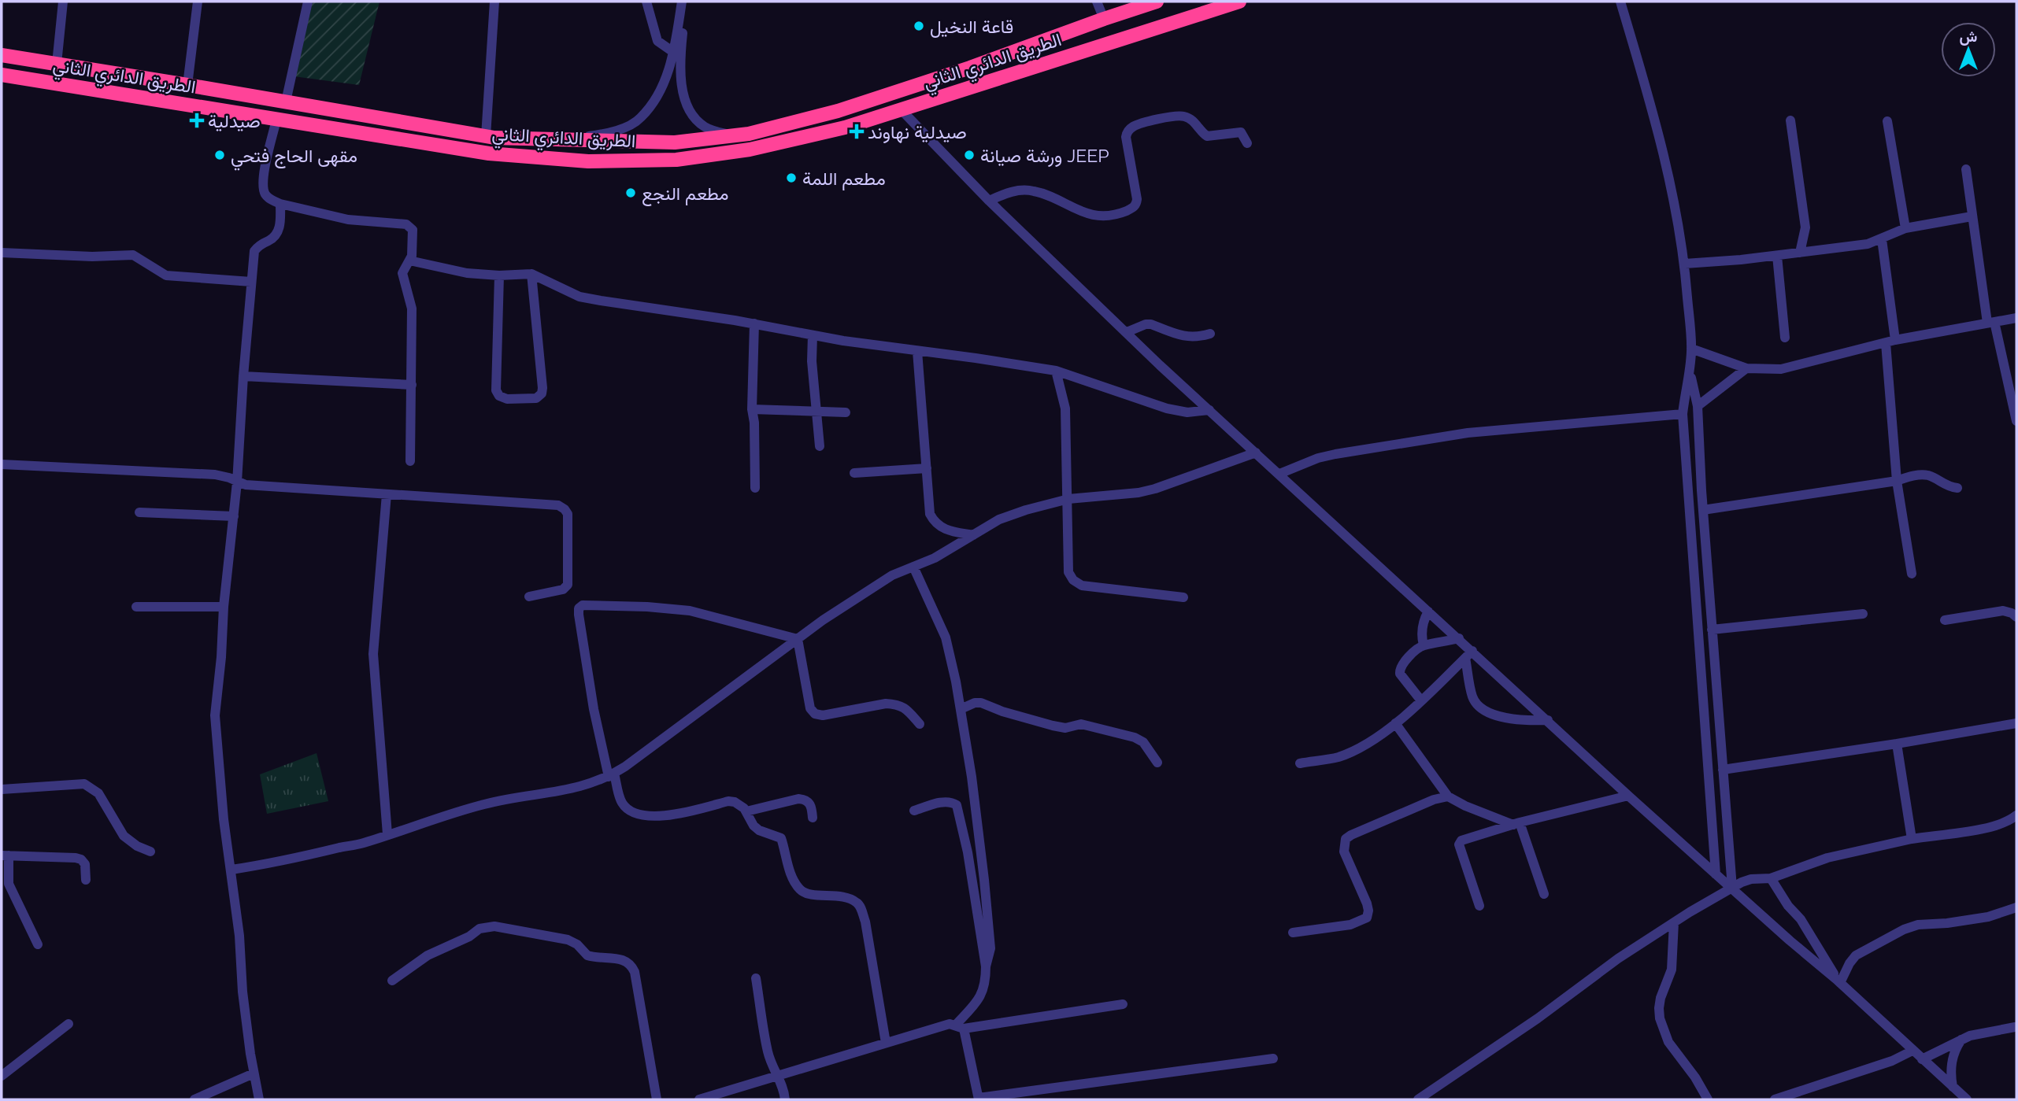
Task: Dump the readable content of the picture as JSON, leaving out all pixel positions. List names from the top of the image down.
{
  "streets": {
    "highway": ["الطريق الدائري الثاني"]
  },
  "places": {
    "other": [
      "قاعة النخيل",
      "مقهى الحاج فتحي",
      "ورشة صيانة JEEP",
      "مطعم اللمة",
      "مطعم النجع"
    ],
    "health": ["صيدلية", "صيدلية نهاوند"]
  },
  "north": "top"
}
